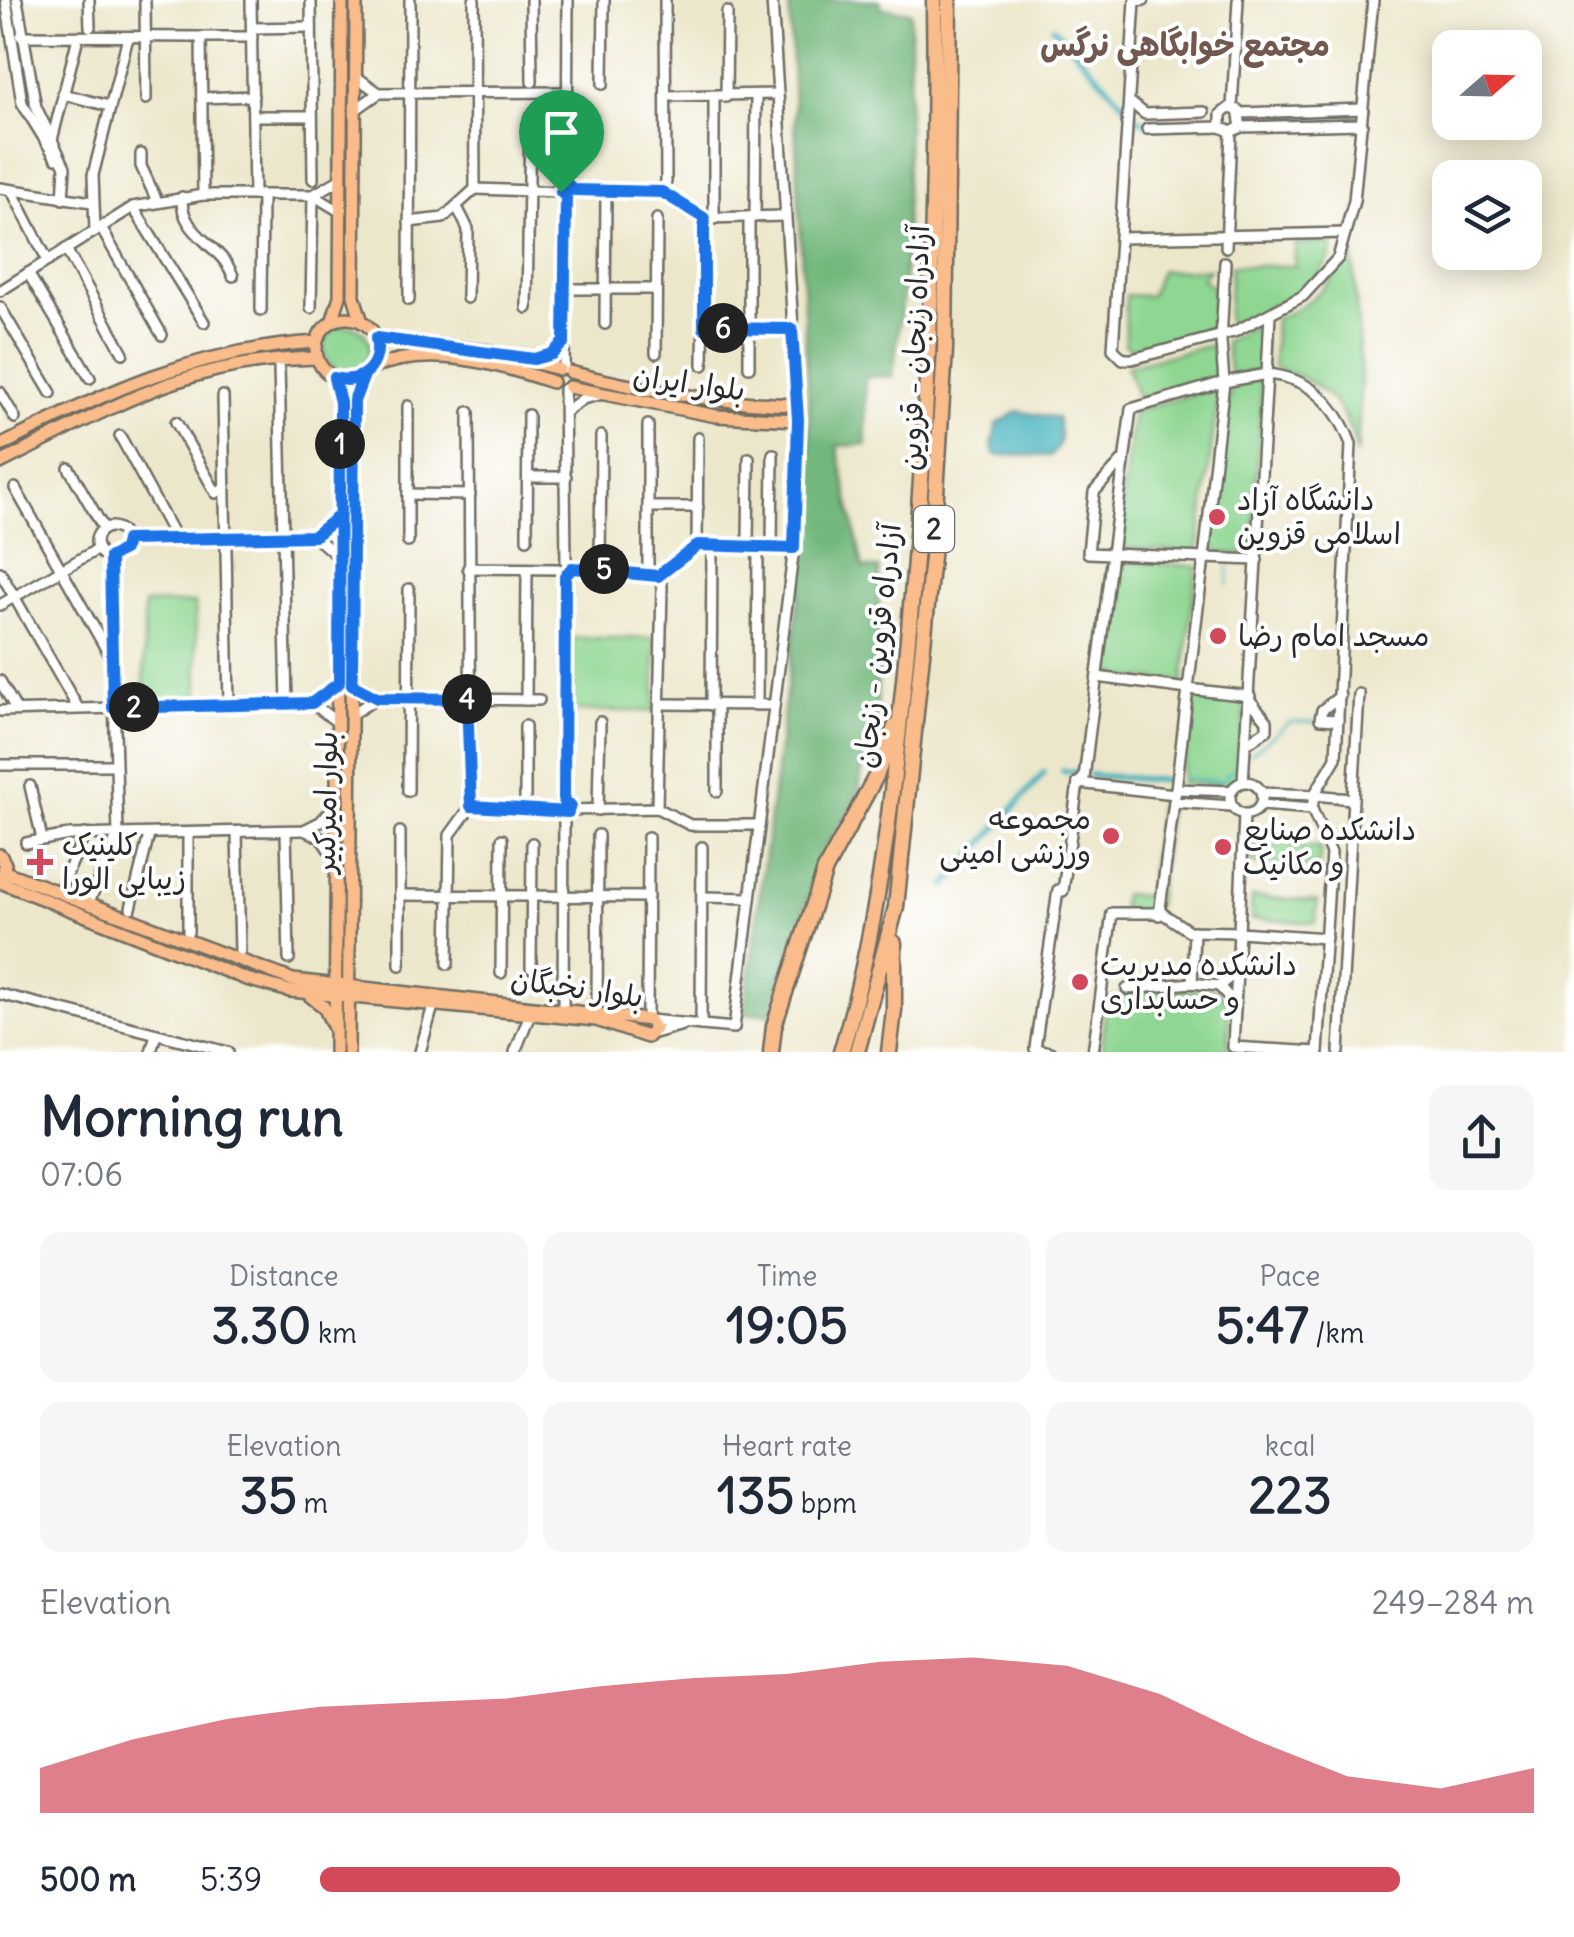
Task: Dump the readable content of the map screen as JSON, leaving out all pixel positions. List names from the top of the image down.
{
  "streets": {
    "highway": ["آزادراه زنجان - قزوین", "2", "آزادراه قزوین - زنجان"],
    "main road": ["بلوار ایران", "بلوار امیرکبیر", "بلوار نخبگان"]
  },
  "crossings": [
    ["بلوار ایران", "بلوار امیرکبیر"],
    ["بلوار امیرکبیر", "بلوار نخبگان"]
  ],
  "districts": ["مجتمع خوابگاهی نرگس"],
  "places": {
    "other": [
      "دانشگاه آزاد اسلامی قزوین",
      "مسجد امام رضا",
      "مجموعه ورزشی امینی",
      "دانشکده صنایع و مکانیک",
      "دانشکده مدیریت و حسابداری"
    ],
    "health": ["کلینیک زیبایی الورا"]
  },
  "north": "right",
  "page": {
    "pins": [
      "6",
      "1",
      "5",
      "4",
      "2"
    ],
    "heading": ["Morning run", "07:06"],
    "stats": [
      ["Distance", "3.30 km"],
      ["Time", "19:05"],
      ["Pace", "5:47 /km"],
      ["Elevation", "35 m"],
      ["Heart rate", "135 bpm"],
      ["kcal", "223"]
    ],
    "chart": ["Elevation", "249–284 m"],
    "list": [
      {
        "name": "500 m",
        "note": "5:39"
      }
    ]
  }
}
